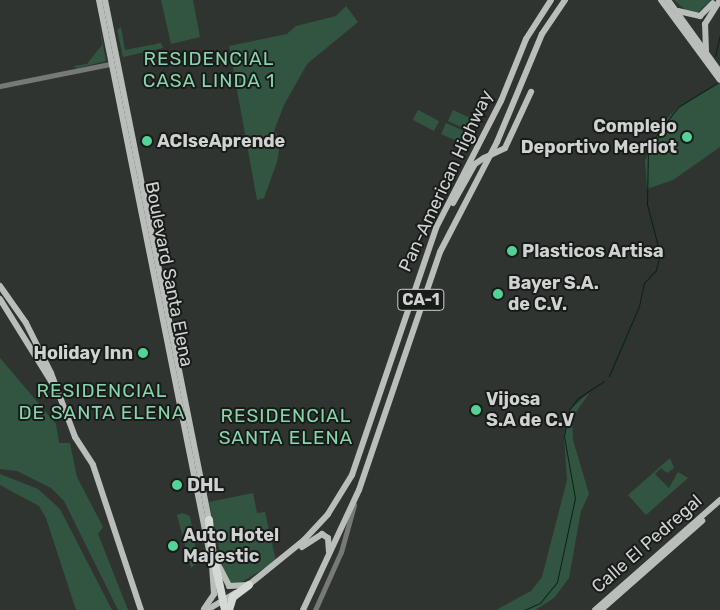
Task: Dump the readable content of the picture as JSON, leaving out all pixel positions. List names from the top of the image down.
{
  "streets": {
    "main road": [
      "Pan-American Highway",
      "Boulevard Santa Elena",
      "CA-1",
      "Calle El Pedregal"
    ]
  },
  "crossings": [
    ["Pan-American Highway", "Boulevard Santa Elena"]
  ],
  "districts": ["RESIDENCIAL CASA LINDA 1", "RESIDENCIAL DE SANTA ELENA", "RESIDENCIAL SANTA ELENA"],
  "places": [
    "Complejo Deportivo Merliot",
    "ACIseAprende",
    "Plasticos Artisa",
    "Bayer S.A. de C.V.",
    "Holiday Inn",
    "Vijosa S.A de C.V",
    "DHL",
    "Auto Hotel Majestic"
  ]
}
